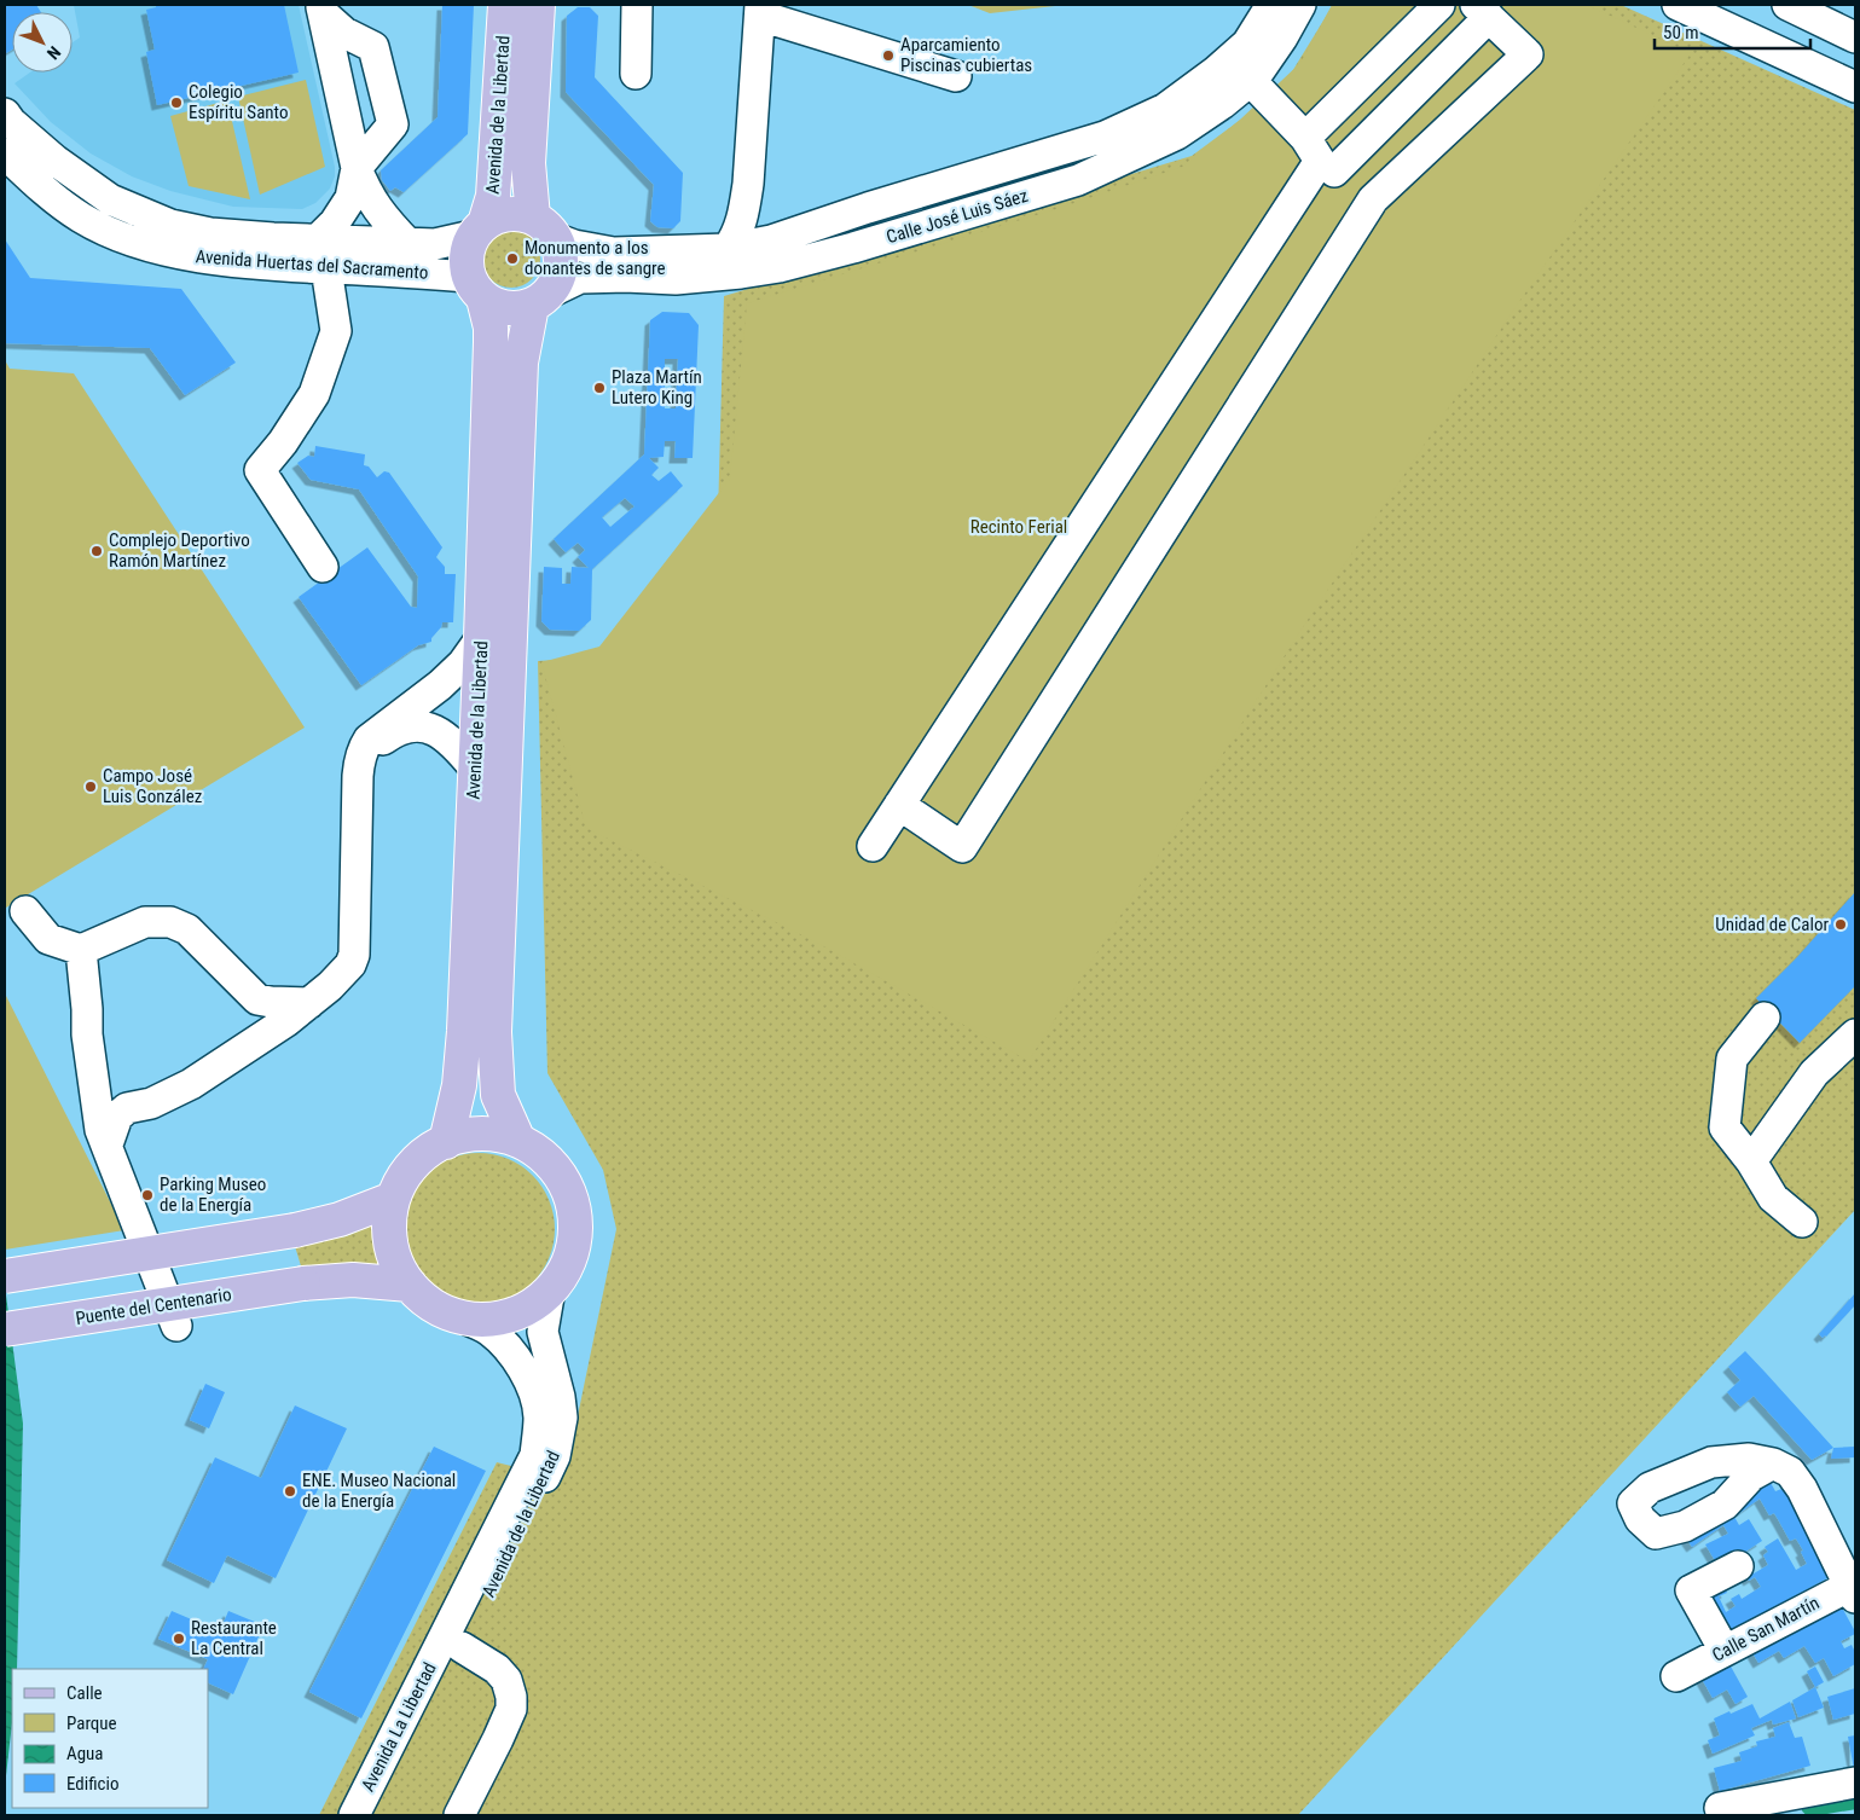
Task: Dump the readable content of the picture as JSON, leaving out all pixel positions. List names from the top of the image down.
{
  "streets": {
    "main road": ["Avenida de la Libertad", "Puente del Centenario"],
    "street": [
      "Calle José Luis Sáez",
      "Avenida Huertas del Sacramento",
      "Calle San Martín",
      "Avenida La Libertad"
    ]
  },
  "crossings": [
    ["Avenida de la Libertad", "Calle José Luis Sáez"],
    ["Avenida de la Libertad", "Avenida Huertas del Sacramento"],
    ["Avenida de la Libertad", "Puente del Centenario"],
    ["Avenida de la Libertad", "Avenida La Libertad"],
    ["Calle José Luis Sáez", "Avenida Huertas del Sacramento"]
  ],
  "parks": ["Recinto Ferial"],
  "places": [
    "Aparcamiento Piscinas cubiertas",
    "Colegio Espíritu Santo",
    "Monumento a los donantes de sangre",
    "Plaza Martín Lutero King",
    "Complejo Deportivo Ramón Martínez",
    "Campo José Luis González",
    "Unidad de Calor",
    "Parking Museo de la Energía",
    "ENE. Museo Nacional de la Energía",
    "Restaurante La Central"
  ],
  "legend": [
    "Calle",
    "Parque",
    "Agua",
    "Edificio"
  ],
  "scale_bar": "50 m",
  "north": "bottom right"
}
